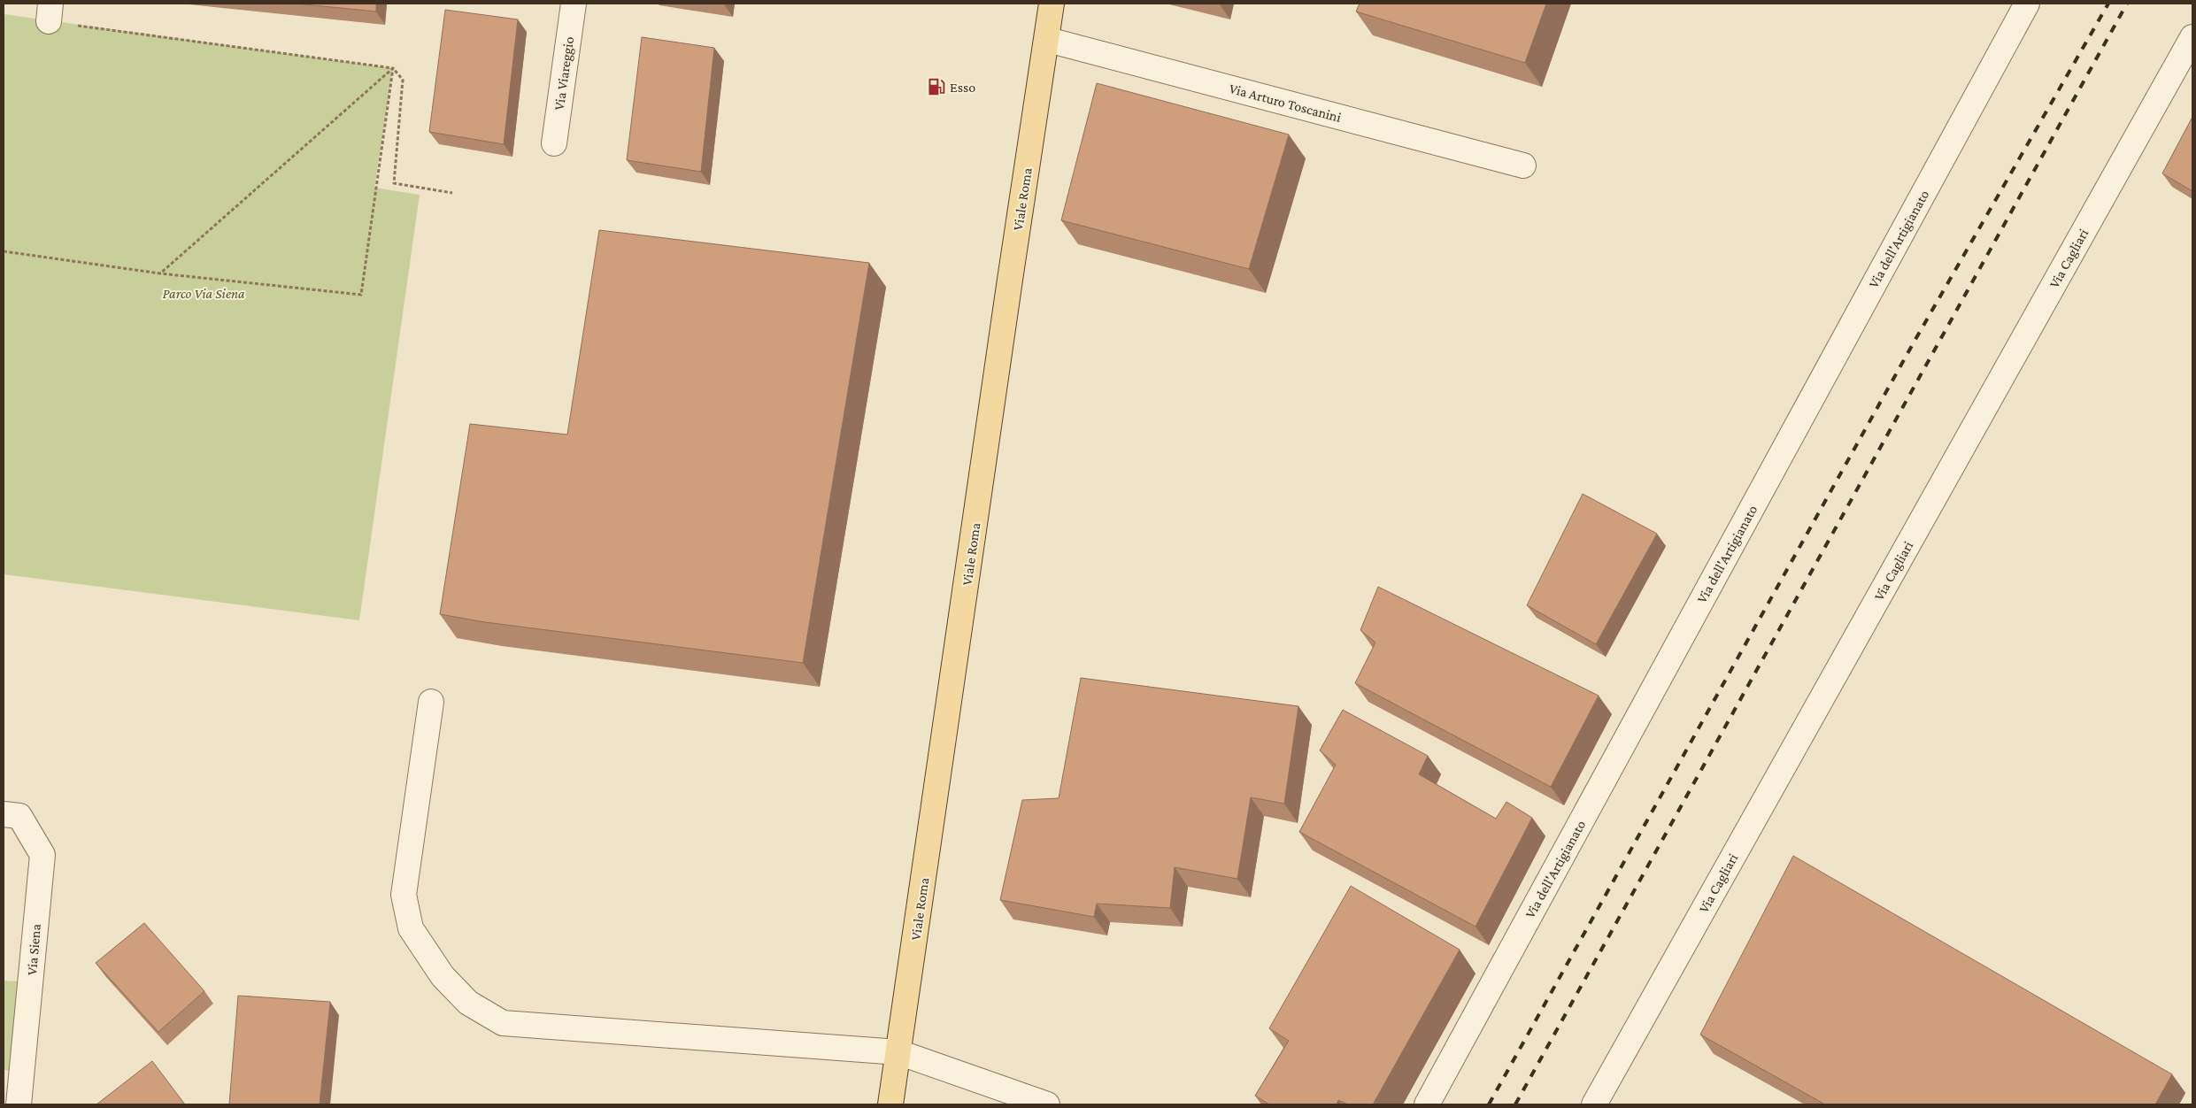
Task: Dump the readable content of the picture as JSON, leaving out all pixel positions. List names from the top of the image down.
{
  "streets": {
    "main road": ["Viale Roma"],
    "street": [
      "Via Viareggio",
      "Via Arturo Toscanini",
      "Via dell'Artigianato",
      "Via Cagliari",
      "Via Siena"
    ]
  },
  "crossings": [
    ["Via Arturo Toscanini", "Viale Roma"]
  ],
  "parks": ["Parco Via Siena"],
  "places": {
    "fuel station": ["Esso"]
  }
}
